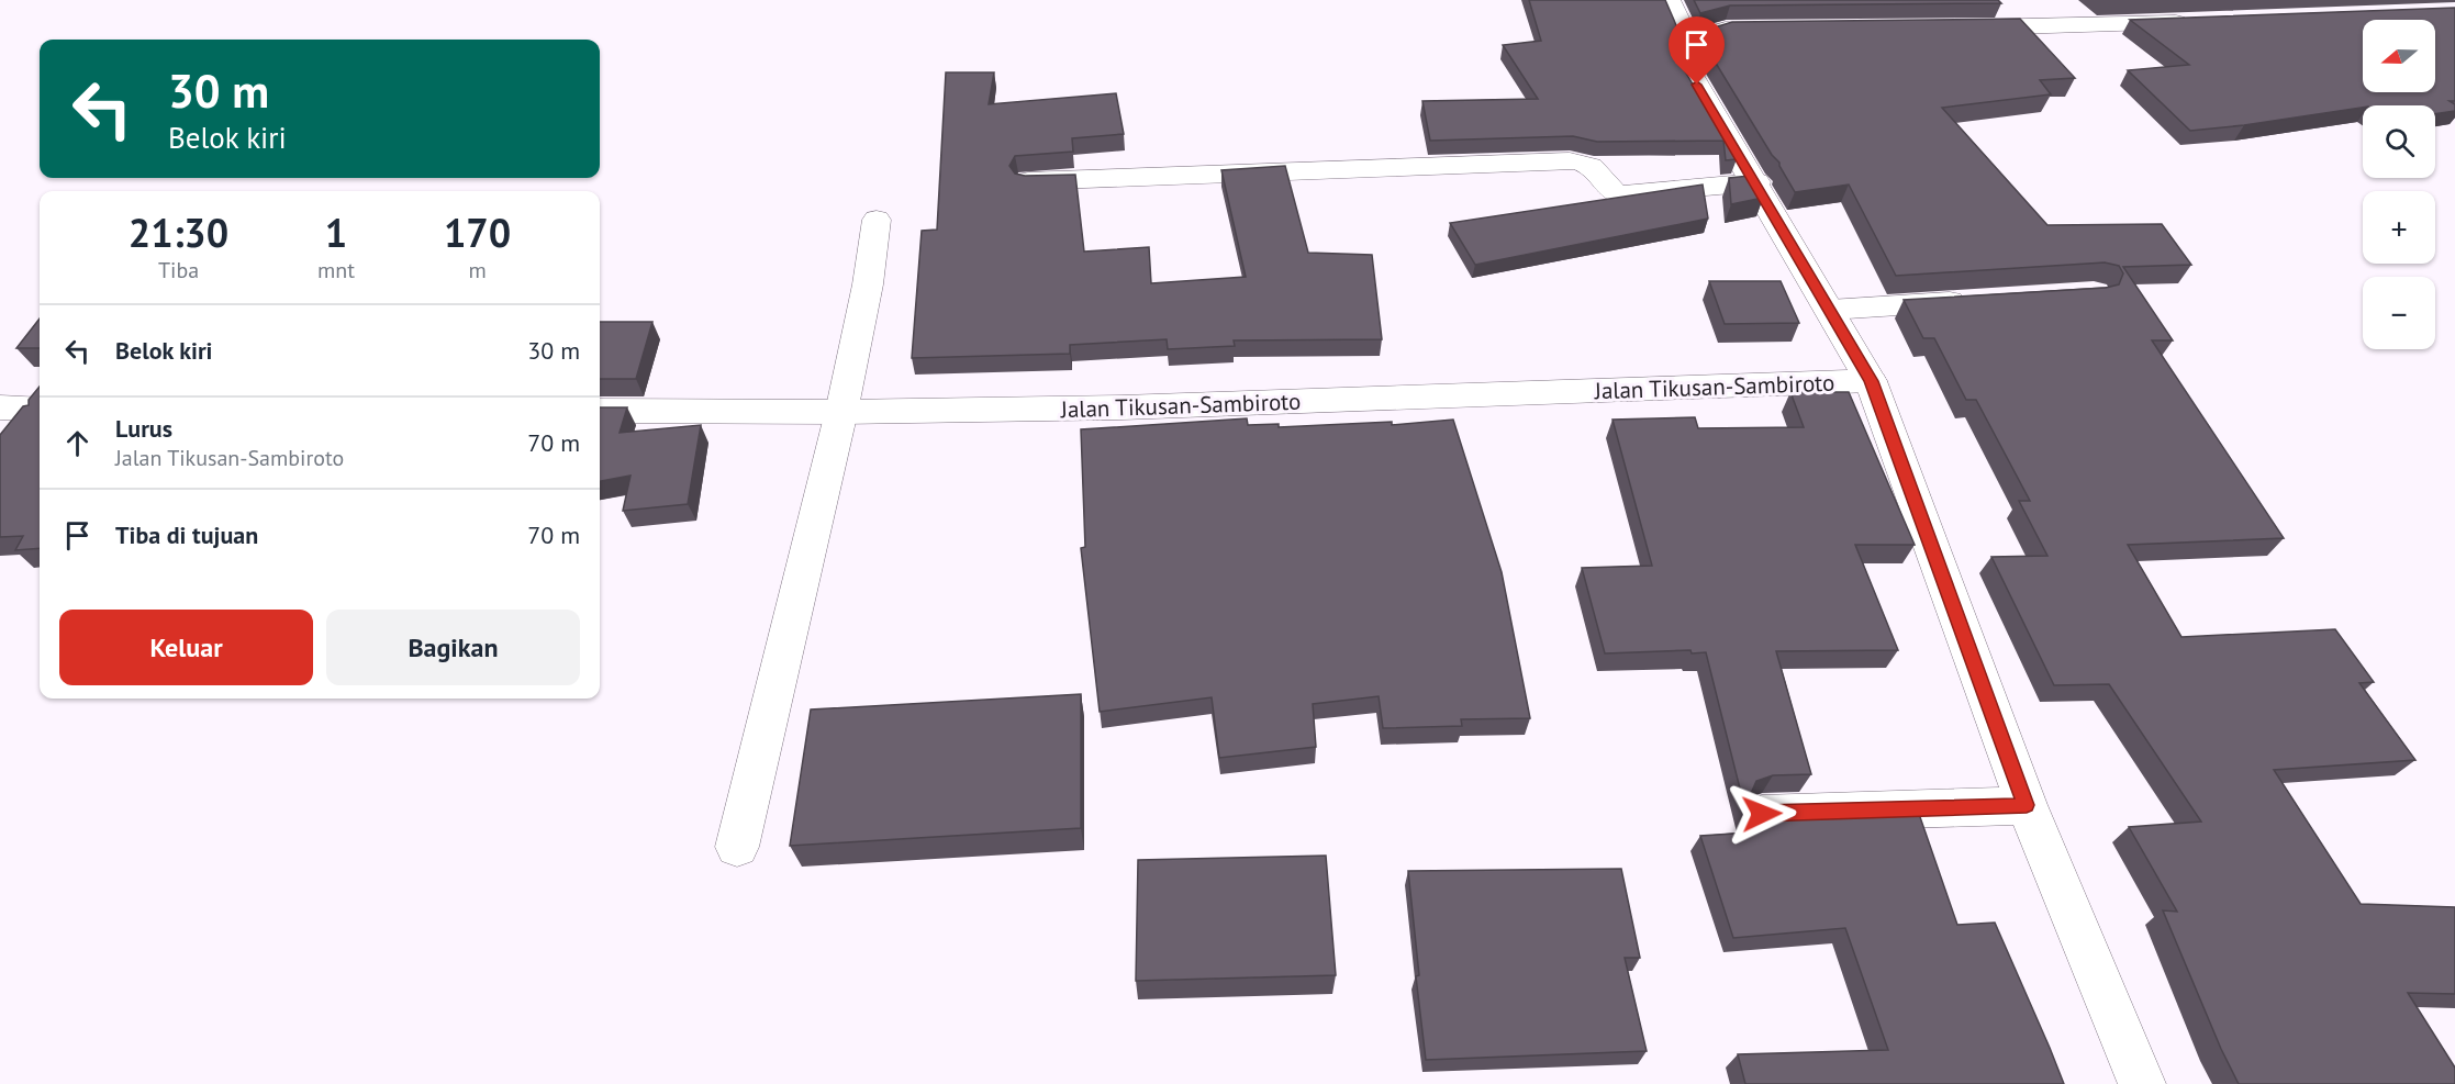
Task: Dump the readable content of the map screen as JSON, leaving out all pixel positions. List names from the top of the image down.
{
  "streets": {
    "street": ["Jalan Tikusan-Sambiroto"]
  },
  "north": "left",
  "page": {
    "map_buttons": ["+", "−"],
    "turn": ["30 m", "Belok kiri"],
    "eta": [
      "21:30",
      "Tiba",
      "1",
      "mnt",
      "170",
      "m"
    ],
    "list": [
      {
        "name": "Belok kiri",
        "value": "30 m"
      },
      {
        "name": "Lurus",
        "note": "Jalan Tikusan-Sambiroto",
        "value": "70 m"
      },
      {
        "name": "Tiba di tujuan",
        "value": "70 m"
      }
    ],
    "buttons": ["Keluar", "Bagikan"]
  }
}
